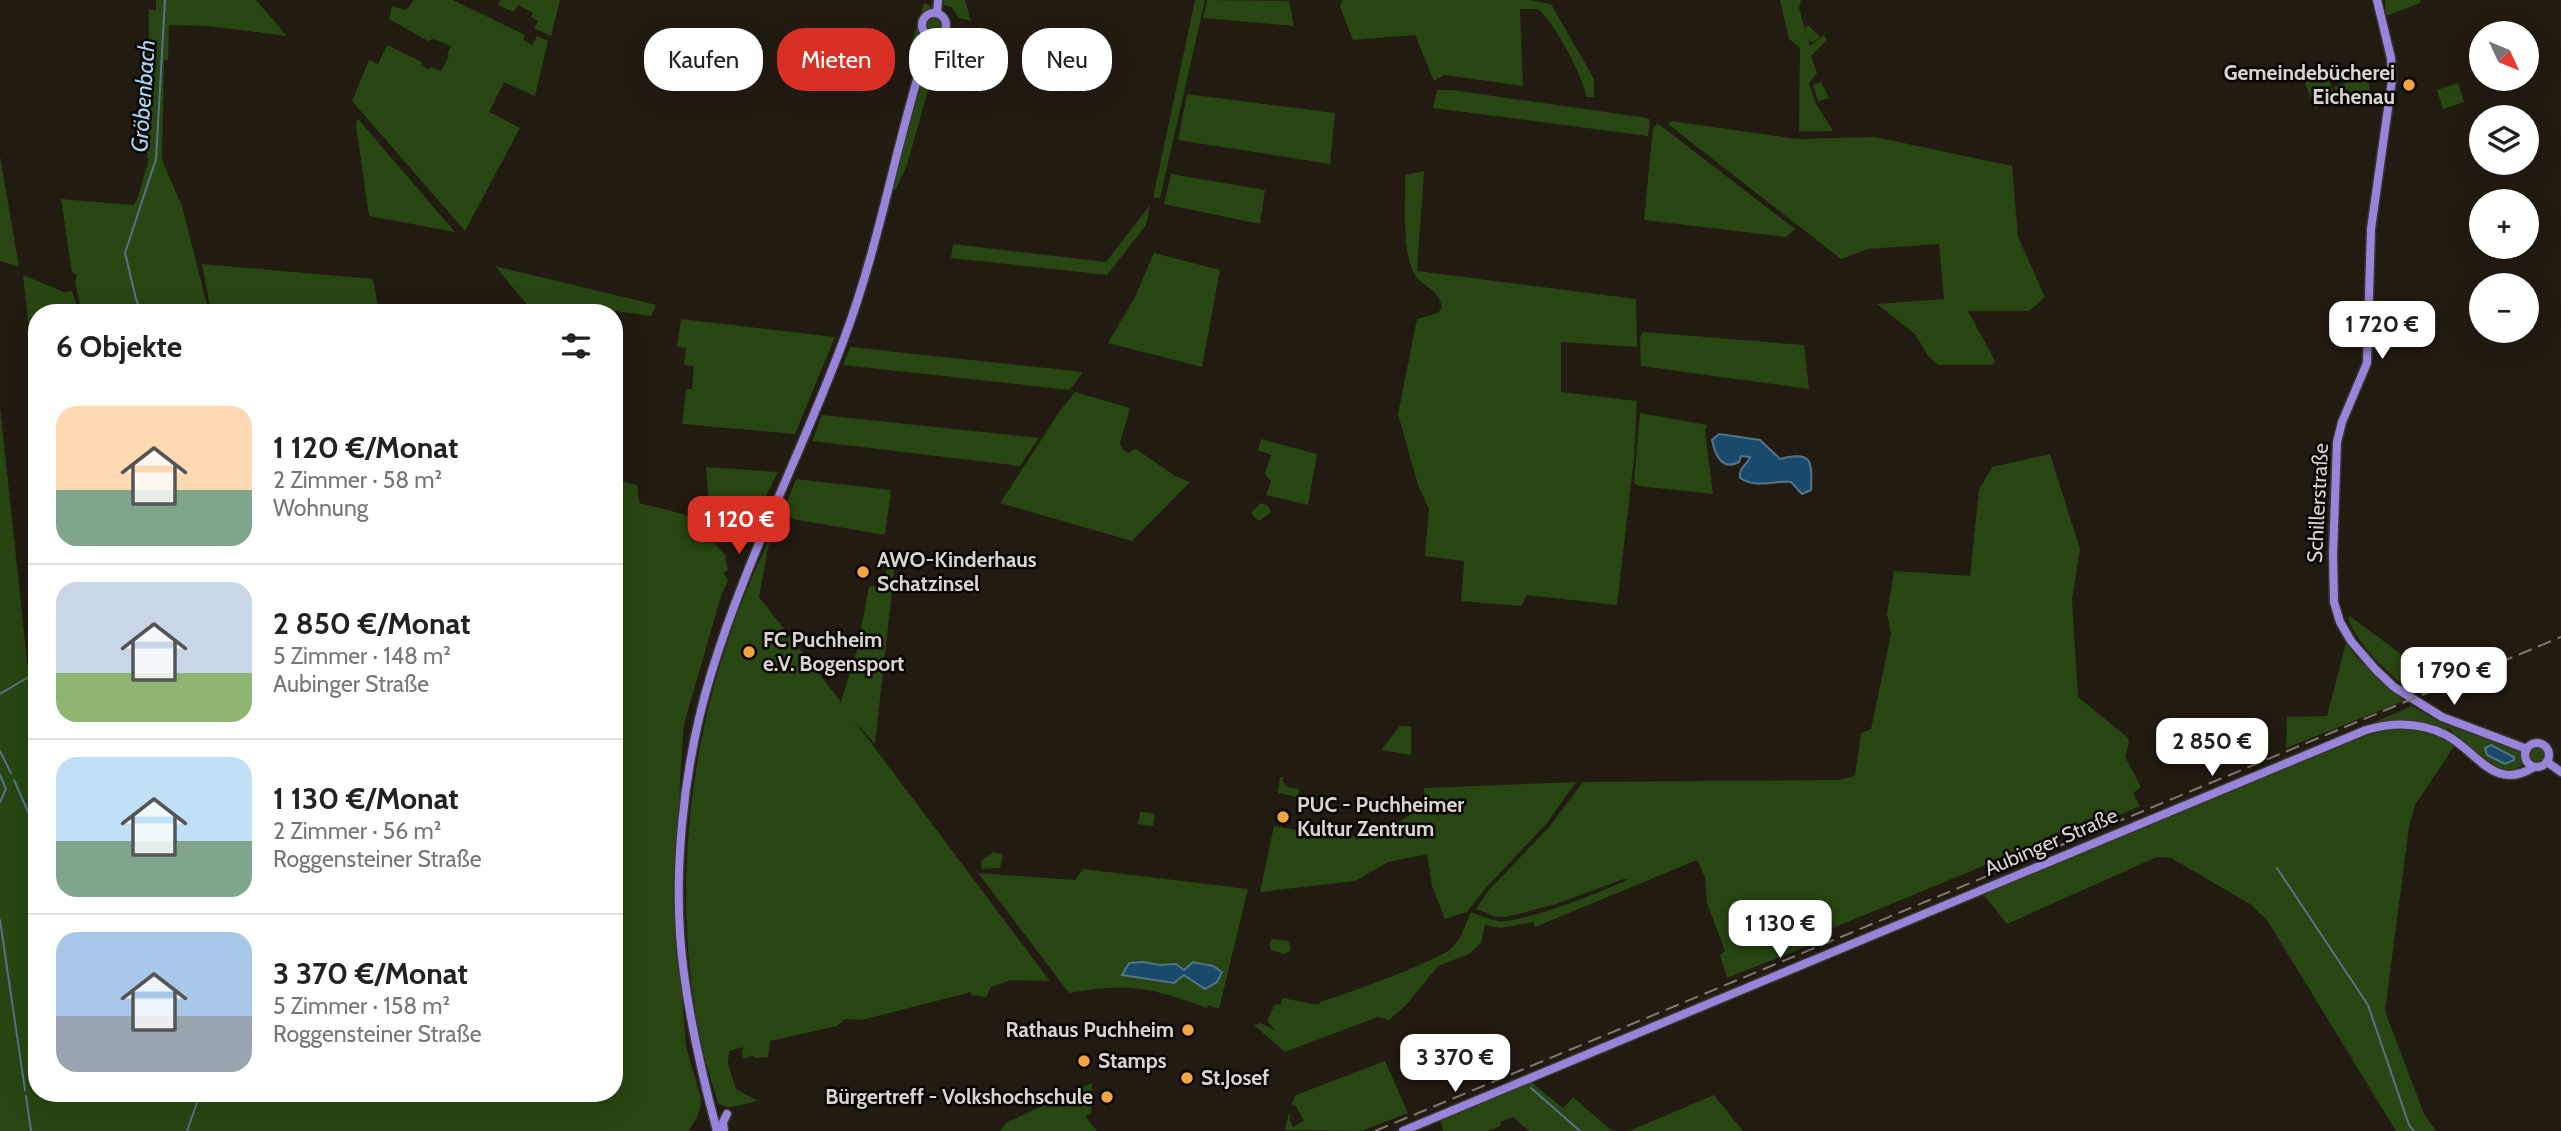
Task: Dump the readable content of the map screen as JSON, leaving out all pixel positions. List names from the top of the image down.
{
  "streets": {
    "street": ["Schillerstraße", "Aubinger Straße"]
  },
  "crossings": [
    ["Schillerstraße", "Aubinger Straße"]
  ],
  "water": ["Gröbenbach"],
  "places": [
    "Gemeindebücherei Eichenau",
    "AWO-Kinderhaus Schatzinsel",
    "FC Puchheim e.V. Bogensport",
    "PUC - Puchheimer Kultur Zentrum",
    "Rathaus Puchheim",
    "Stamps",
    "St.Josef",
    "Bürgertreff - Volkshochschule"
  ],
  "north": "bottom right",
  "page": {
    "map_buttons": ["+", "−"],
    "chip": [
      "Kaufen",
      "Mieten",
      "Filter",
      "Neu"
    ],
    "price": [
      "1 720 €",
      "1 120 €",
      "1 790 €",
      "2 850 €",
      "1 130 €",
      "3 370 €"
    ],
    "heading": "6 Objekte",
    "list": [
      {
        "name": "1 120 €/Monat",
        "note": "2 Zimmer · 58 m² · Wohnung"
      },
      {
        "name": "2 850 €/Monat",
        "note": "5 Zimmer · 148 m² · Aubinger Straße"
      },
      {
        "name": "1 130 €/Monat",
        "note": "2 Zimmer · 56 m² · Roggensteiner Straße"
      },
      {
        "name": "3 370 €/Monat",
        "note": "5 Zimmer · 158 m² · Roggensteiner Straße"
      }
    ]
  }
}
